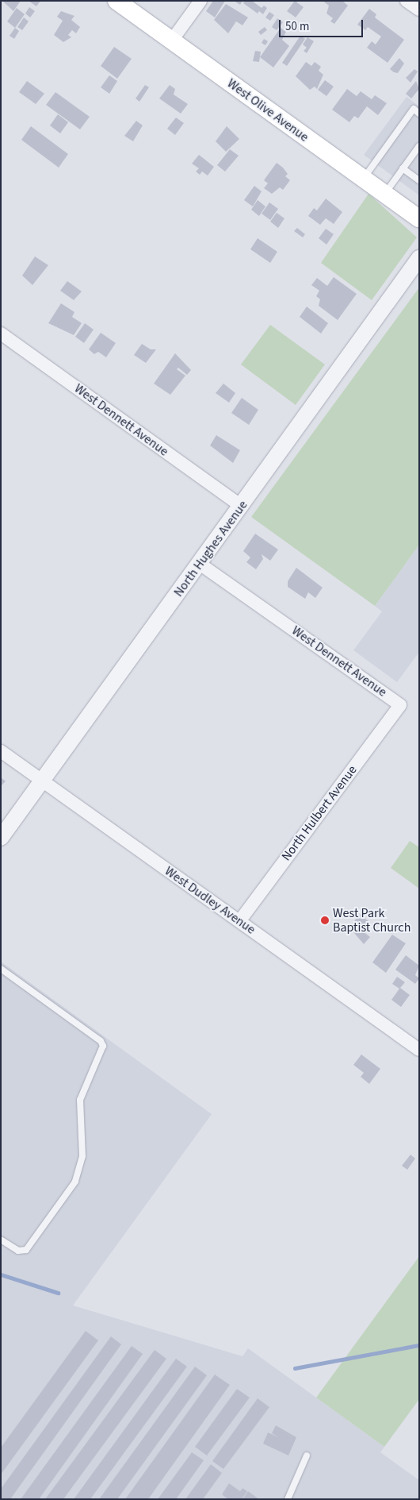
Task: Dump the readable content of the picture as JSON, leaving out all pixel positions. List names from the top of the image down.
{
  "streets": {
    "main road": ["West Olive Avenue"],
    "street": [
      "West Dennett Avenue",
      "North Hughes Avenue",
      "North Hulbert Avenue",
      "West Dudley Avenue"
    ]
  },
  "crossings": [
    ["West Dennett Avenue", "North Hughes Avenue"],
    ["West Dennett Avenue", "North Hulbert Avenue"],
    ["North Hughes Avenue", "West Dudley Avenue"],
    ["North Hulbert Avenue", "West Dudley Avenue"]
  ],
  "places": ["West Park Baptist Church"],
  "scale_bar": "50 m"
}
